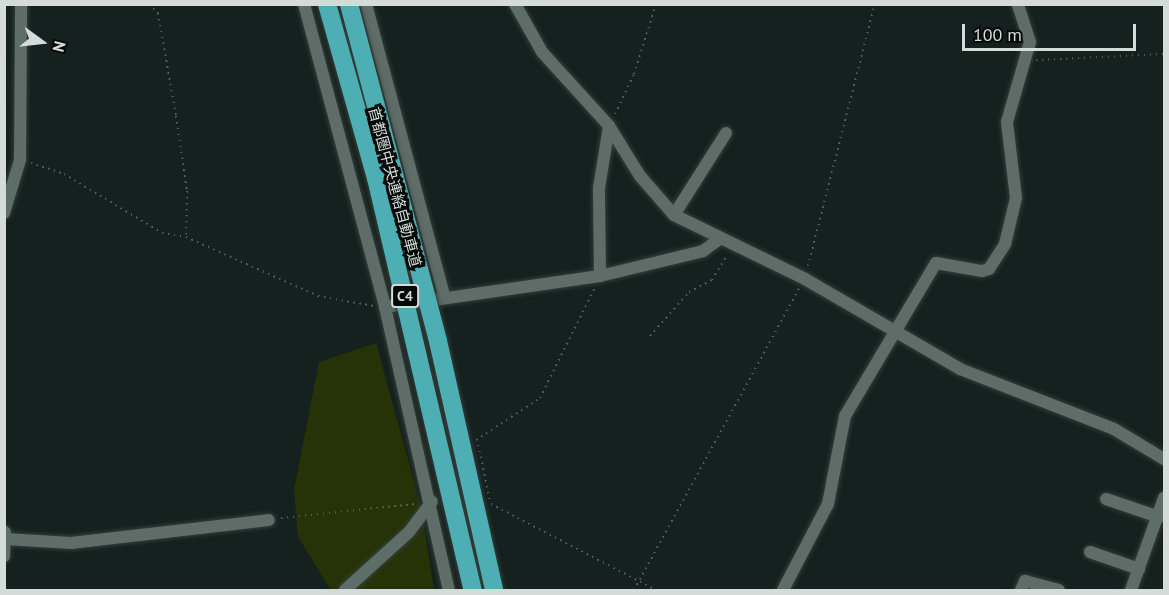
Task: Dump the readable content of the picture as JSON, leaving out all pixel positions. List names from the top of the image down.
{
  "streets": {
    "highway": ["首都圏中央連絡自動車道", "C4"]
  },
  "scale_bar": "100 m",
  "north": "right"
}
